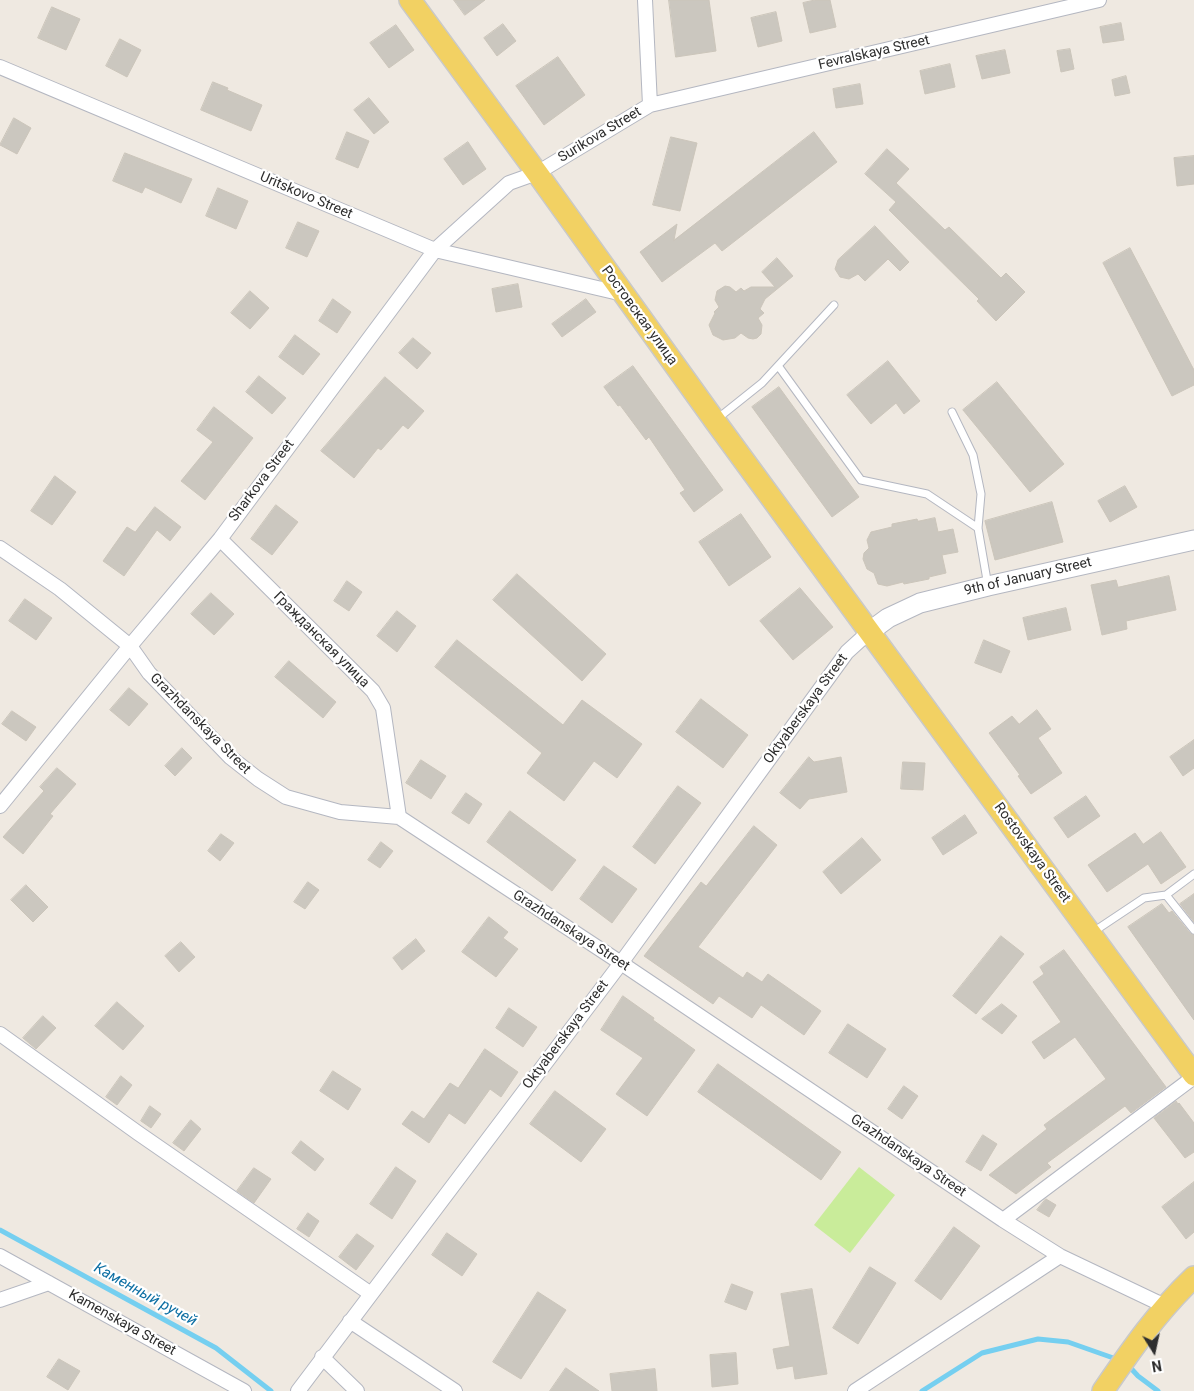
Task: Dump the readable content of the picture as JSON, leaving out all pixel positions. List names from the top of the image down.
{
  "streets": {
    "main road": ["Ростовская улица", "9th of January Street", "Rostovskaya Street"],
    "street": [
      "Fevralskaya Street",
      "Surikova Street",
      "Uritskovo Street",
      "Sharkova Street",
      "Гражданская улица",
      "Oktyaberskaya Street",
      "Grazhdanskaya Street",
      "Kamenskaya Street"
    ]
  },
  "crossings": [
    ["Fevralskaya Street", "Surikova Street"],
    ["Surikova Street", "Ростовская улица"],
    ["Surikova Street", "Sharkova Street"],
    ["Uritskovo Street", "Ростовская улица"],
    ["Uritskovo Street", "Sharkova Street"],
    ["Ростовская улица", "Sharkova Street"],
    ["Ростовская улица", "9th of January Street"],
    ["Ростовская улица", "Oktyaberskaya Street"],
    ["Ростовская улица", "Rostovskaya Street"],
    ["Sharkova Street", "Гражданская улица"],
    ["Sharkova Street", "Grazhdanskaya Street"],
    ["9th of January Street", "Oktyaberskaya Street"],
    ["9th of January Street", "Rostovskaya Street"],
    ["Гражданская улица", "Grazhdanskaya Street"],
    ["Oktyaberskaya Street", "Grazhdanskaya Street"],
    ["Oktyaberskaya Street", "Rostovskaya Street"]
  ],
  "water": ["Каменный ручей"],
  "north": "bottom"
}
